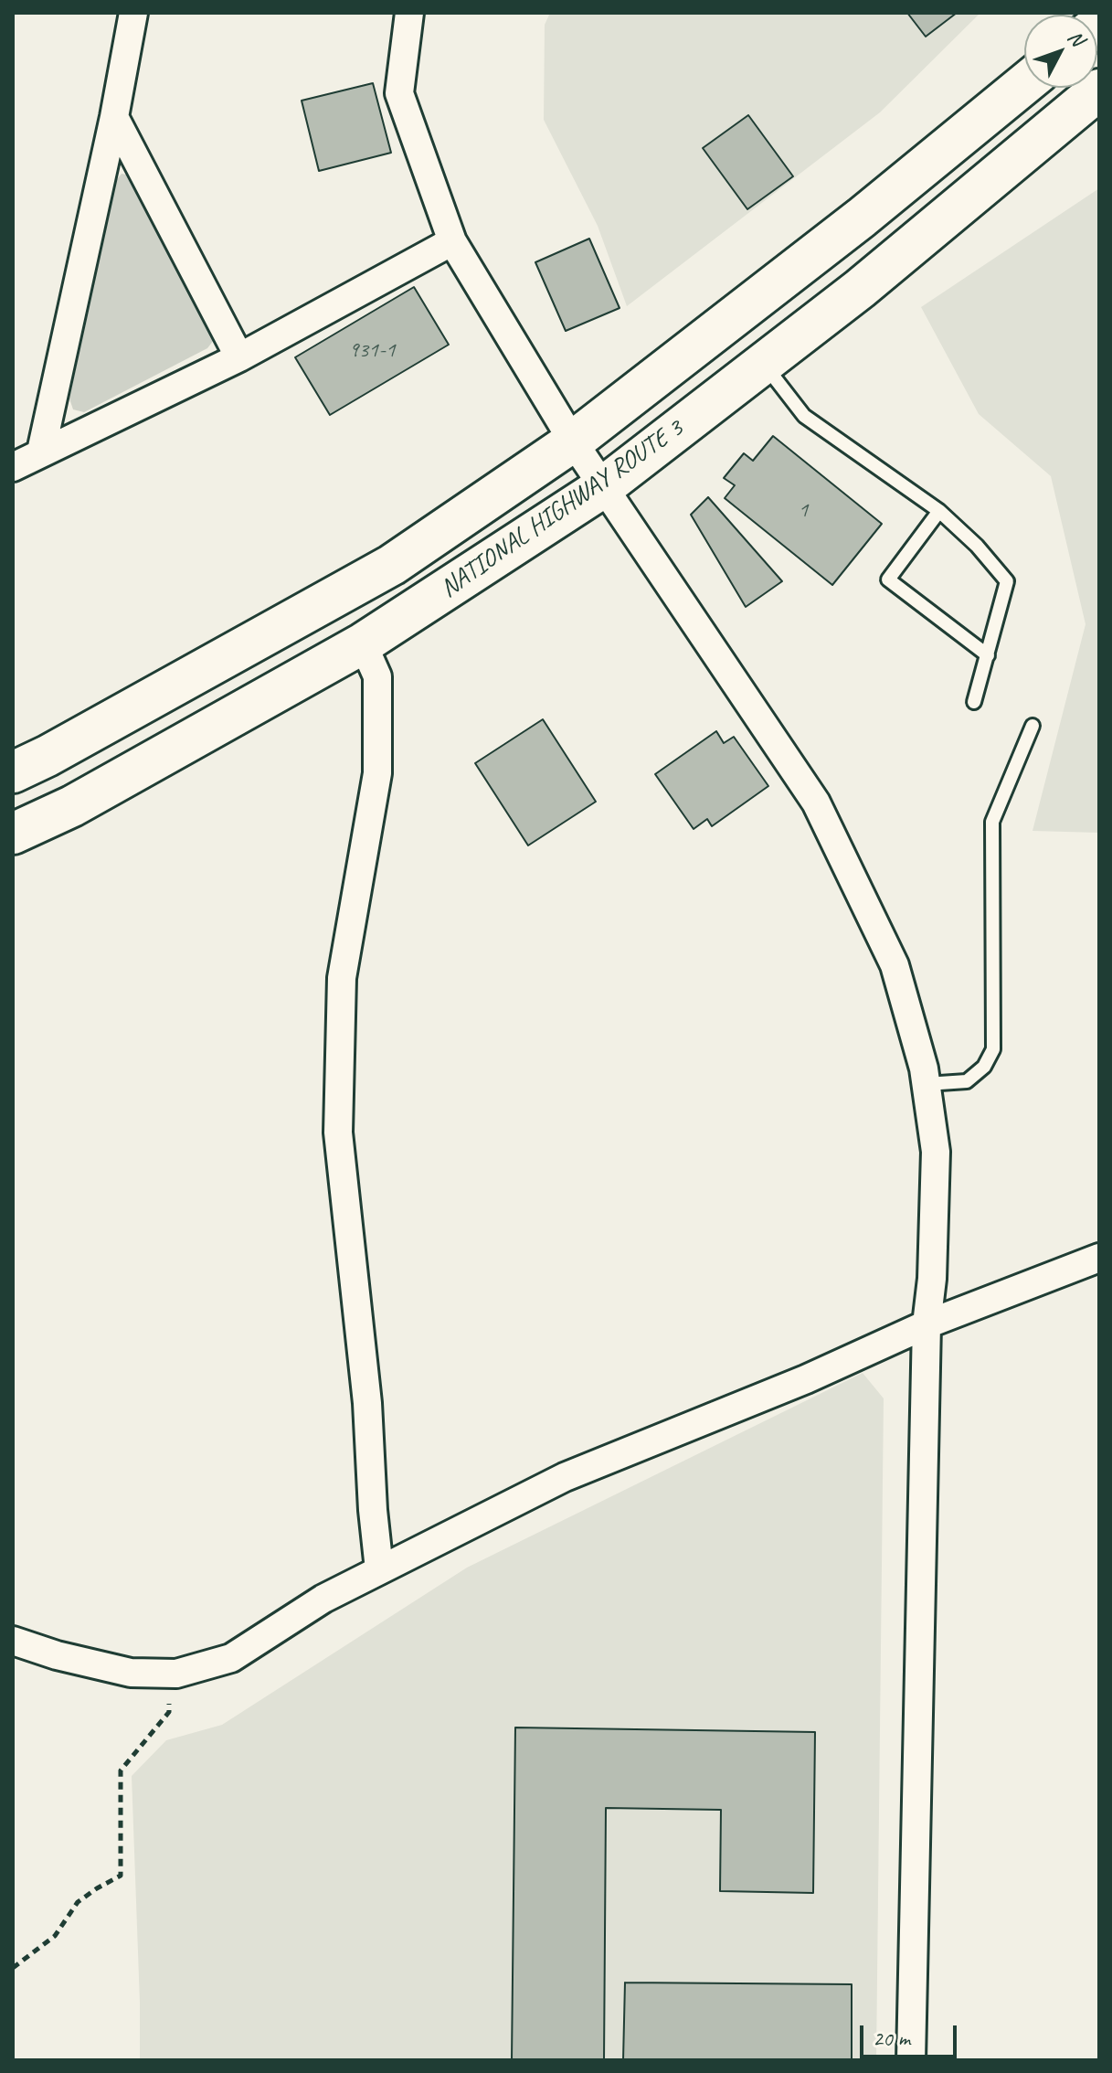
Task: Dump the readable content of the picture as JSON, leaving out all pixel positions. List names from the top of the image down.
{
  "streets": {
    "highway": ["NATIONAL HIGHWAY ROUTE 3"]
  },
  "house_numbers": ["931-1", "1"],
  "scale_bar": "20 m",
  "north": "top right"
}
